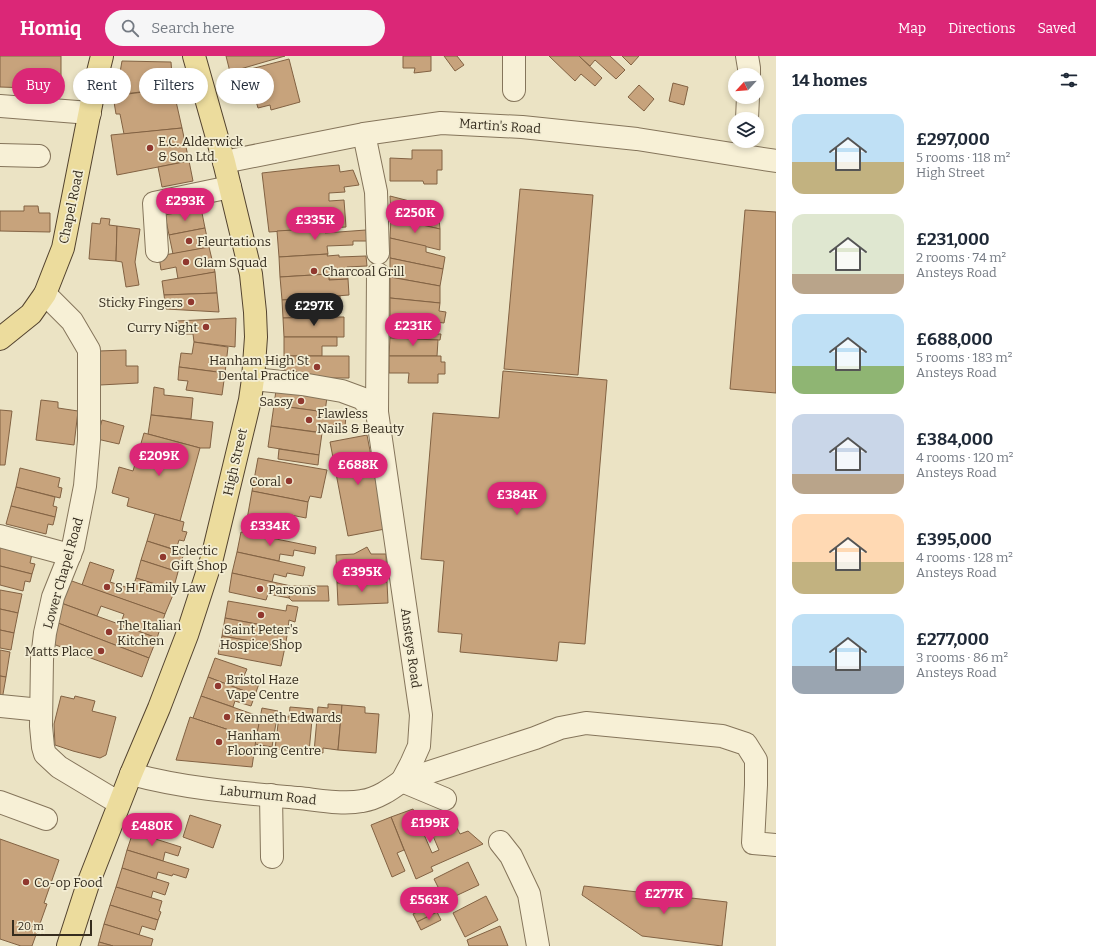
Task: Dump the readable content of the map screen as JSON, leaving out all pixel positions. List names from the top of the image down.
{
  "streets": {
    "main road": ["Chapel Road", "High Street"],
    "street": [
      "Martin's Road",
      "Lower Chapel Road",
      "Ansteys Road",
      "Laburnum Road"
    ]
  },
  "crossings": [
    ["Martin's Road", "High Street"],
    ["Martin's Road", "Ansteys Road"],
    ["Chapel Road", "Lower Chapel Road"],
    ["High Street", "Lower Chapel Road"],
    ["High Street", "Laburnum Road"],
    ["Ansteys Road", "Laburnum Road"]
  ],
  "places": [
    "E.C. Alderwick & Son Ltd.",
    "Fleurtations",
    "Glam Squad",
    "Charcoal Grill",
    "Sticky Fingers",
    "Curry Night",
    "Hanham High St Dental Practice",
    "Sassy",
    "Flawless Nails & Beauty",
    "Coral",
    "Eclectic Gift Shop",
    "S H Family Law",
    "Parsons",
    "Saint Peter's Hospice Shop",
    "The Italian Kitchen",
    "Matts Place",
    "Bristol Haze Vape Centre",
    "Kenneth Edwards",
    "Hanham Flooring Centre",
    "Co-op Food"
  ],
  "scale_bar": "20 m",
  "north": "bottom left",
  "page": {
    "header": "Homiq",
    "search": "Search here",
    "nav": ["Map", "Directions", "Saved"],
    "heading": "14 homes",
    "chip": [
      "Buy",
      "Rent",
      "Filters",
      "New"
    ],
    "list": [
      {
        "name": "£297,000",
        "note": "5 rooms · 118 m² · High Street"
      },
      {
        "name": "£231,000",
        "note": "2 rooms · 74 m² · Ansteys Road"
      },
      {
        "name": "£688,000",
        "note": "5 rooms · 183 m² · Ansteys Road"
      },
      {
        "name": "£384,000",
        "note": "4 rooms · 120 m² · Ansteys Road"
      },
      {
        "name": "£395,000",
        "note": "4 rooms · 128 m² · Ansteys Road"
      },
      {
        "name": "£277,000",
        "note": "3 rooms · 86 m² · Ansteys Road"
      }
    ],
    "price": [
      "£293K",
      "£250K",
      "£335K",
      "£297K",
      "£231K",
      "£209K",
      "£688K",
      "£384K",
      "£334K",
      "£395K",
      "£199K",
      "£480K",
      "£277K",
      "£563K"
    ],
    "scale": "20 m"
  }
}
